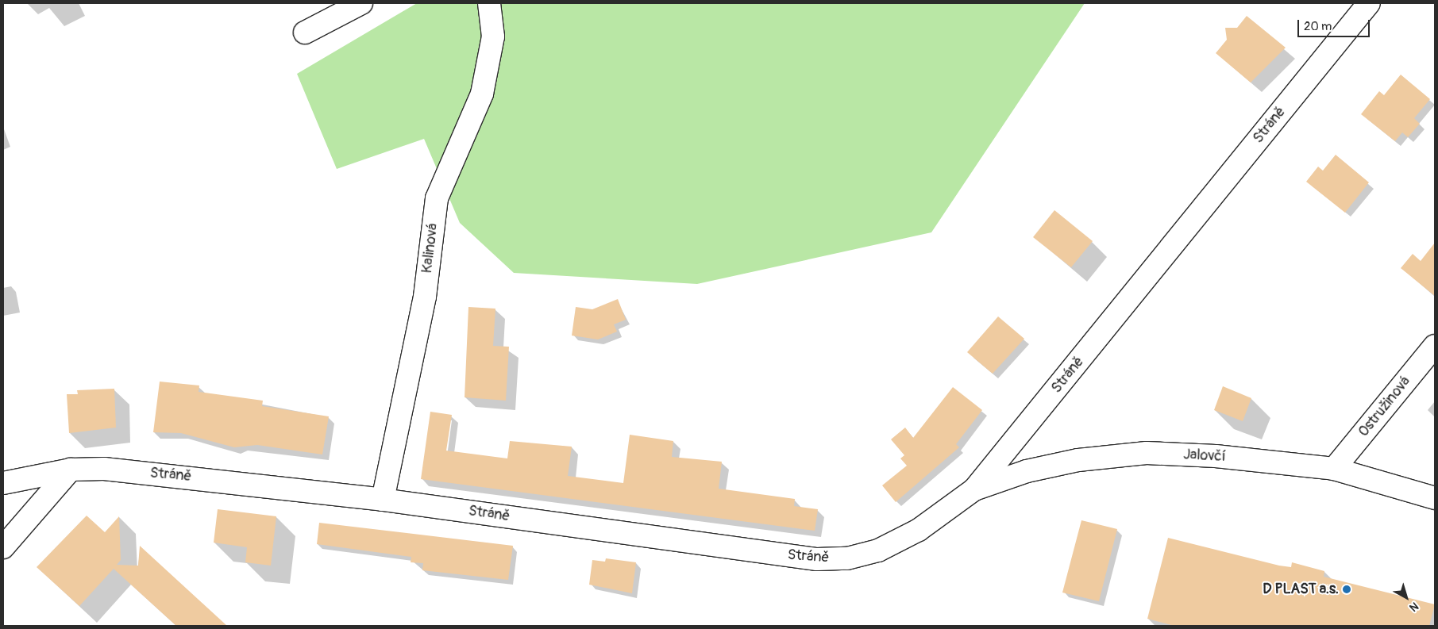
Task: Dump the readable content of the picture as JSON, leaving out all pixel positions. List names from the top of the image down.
{
  "streets": {
    "street": [
      "Stráně",
      "Kalinová",
      "Ostružinová",
      "Jalovčí"
    ]
  },
  "crossings": [
    ["Stráně", "Kalinová"],
    ["Stráně", "Jalovčí"],
    ["Ostružinová", "Jalovčí"]
  ],
  "places": ["D PLAST a.s."],
  "scale_bar": "20 m",
  "north": "bottom right"
}
